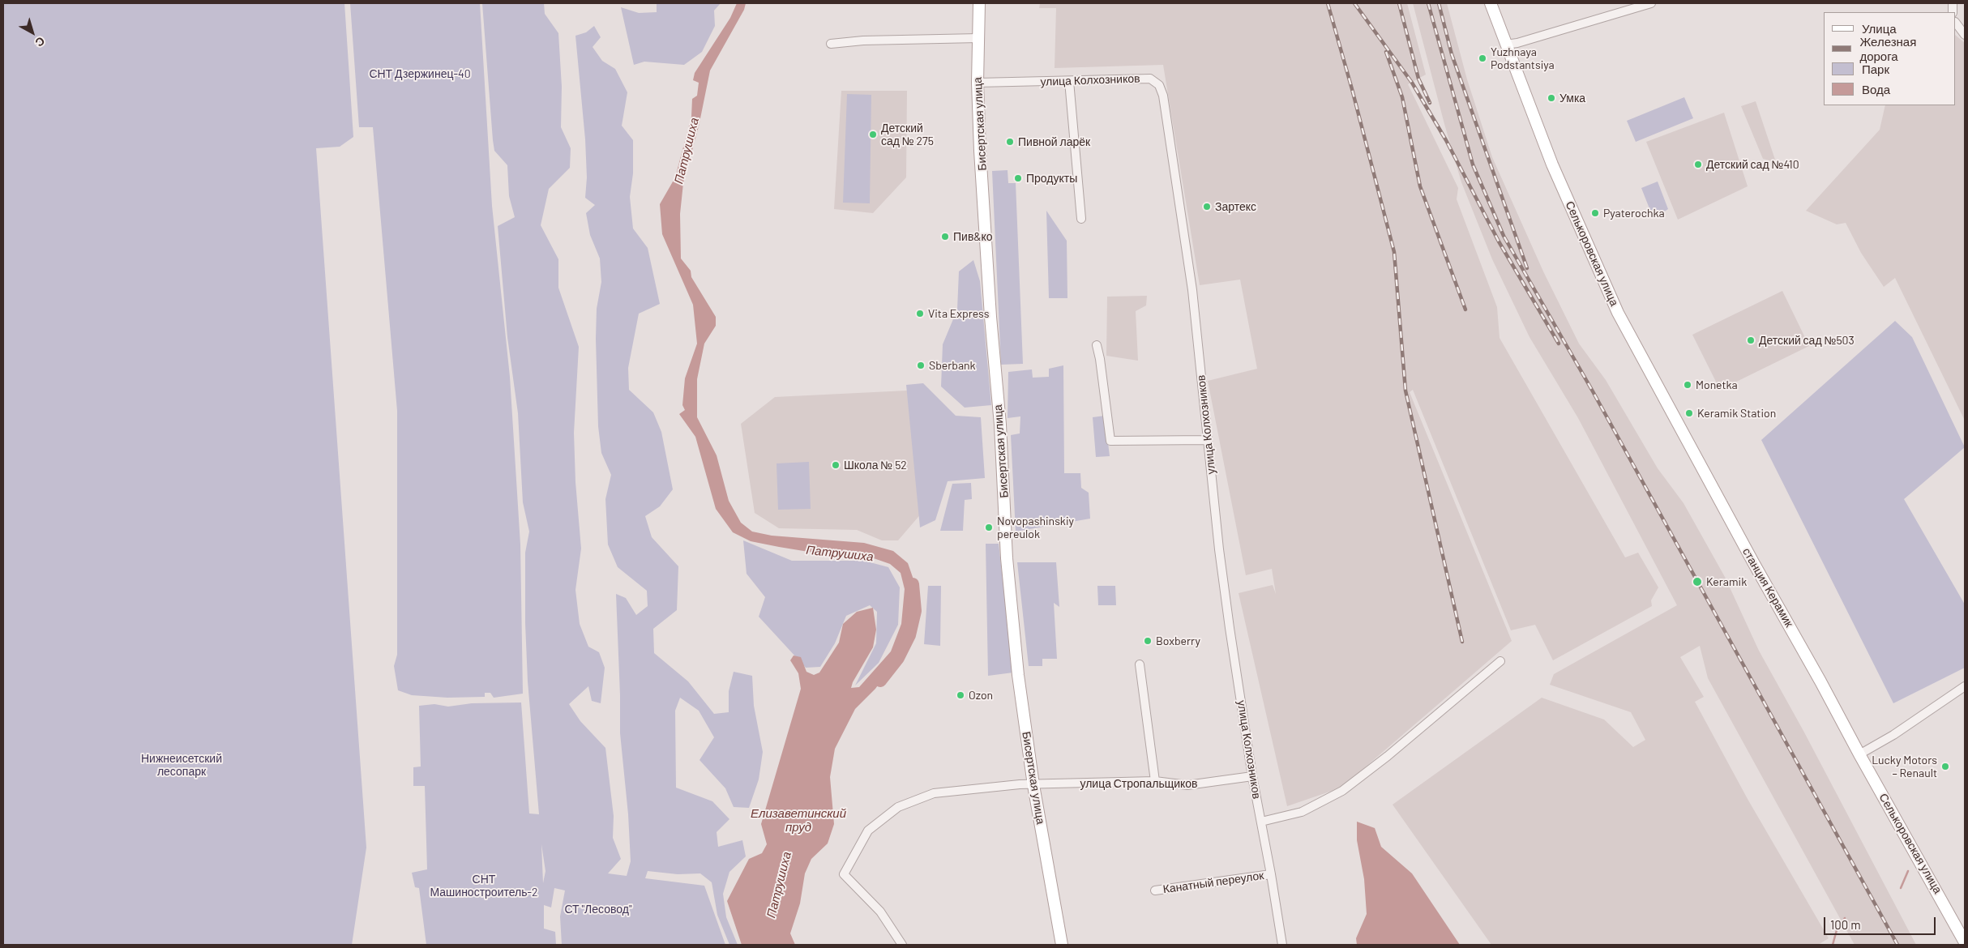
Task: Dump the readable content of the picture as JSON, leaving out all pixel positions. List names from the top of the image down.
{
  "streets": {
    "main road": ["Бисертская улица", "Селькоровская улица", "станция Керамик"],
    "street": ["улица Колхозников", "улица Стропальщиков", "Канатный переулок"]
  },
  "crossings": [
    ["улица Колхозников", "Бисертская улица"],
    ["улица Колхозников", "улица Стропальщиков"],
    ["улица Колхозников", "Канатный переулок"],
    ["Бисертская улица", "улица Стропальщиков"],
    ["Селькоровская улица", "станция Керамик"]
  ],
  "water": ["Патрушиха", "Елизаветинский пруд"],
  "parks": [
    "СНТ Дзержинец-40",
    "Нижнеисетский лесопарк",
    "СНТ Машиностроитель-2",
    "СТ \"Лесовод\""
  ],
  "places": [
    "Yuzhnaya Podstantsiya",
    "Умка",
    "Детский сад № 275",
    "Пивной ларёк",
    "Детский сад №410",
    "Продукты",
    "Зартекс",
    "Pyaterochka",
    "Пив&ко",
    "Vita Express",
    "Детский сад №503",
    "Sberbank",
    "Monetka",
    "Keramik Station",
    "Школа № 52",
    "Novopashinskiy pereulok",
    "Keramik",
    "Boxberry",
    "Ozon",
    "Lucky Motors – Renault"
  ],
  "legend": [
    "Улица",
    "Железная дорога",
    "Парк",
    "Вода"
  ],
  "scale_bar": "100 m",
  "north": "bottom right"
}
